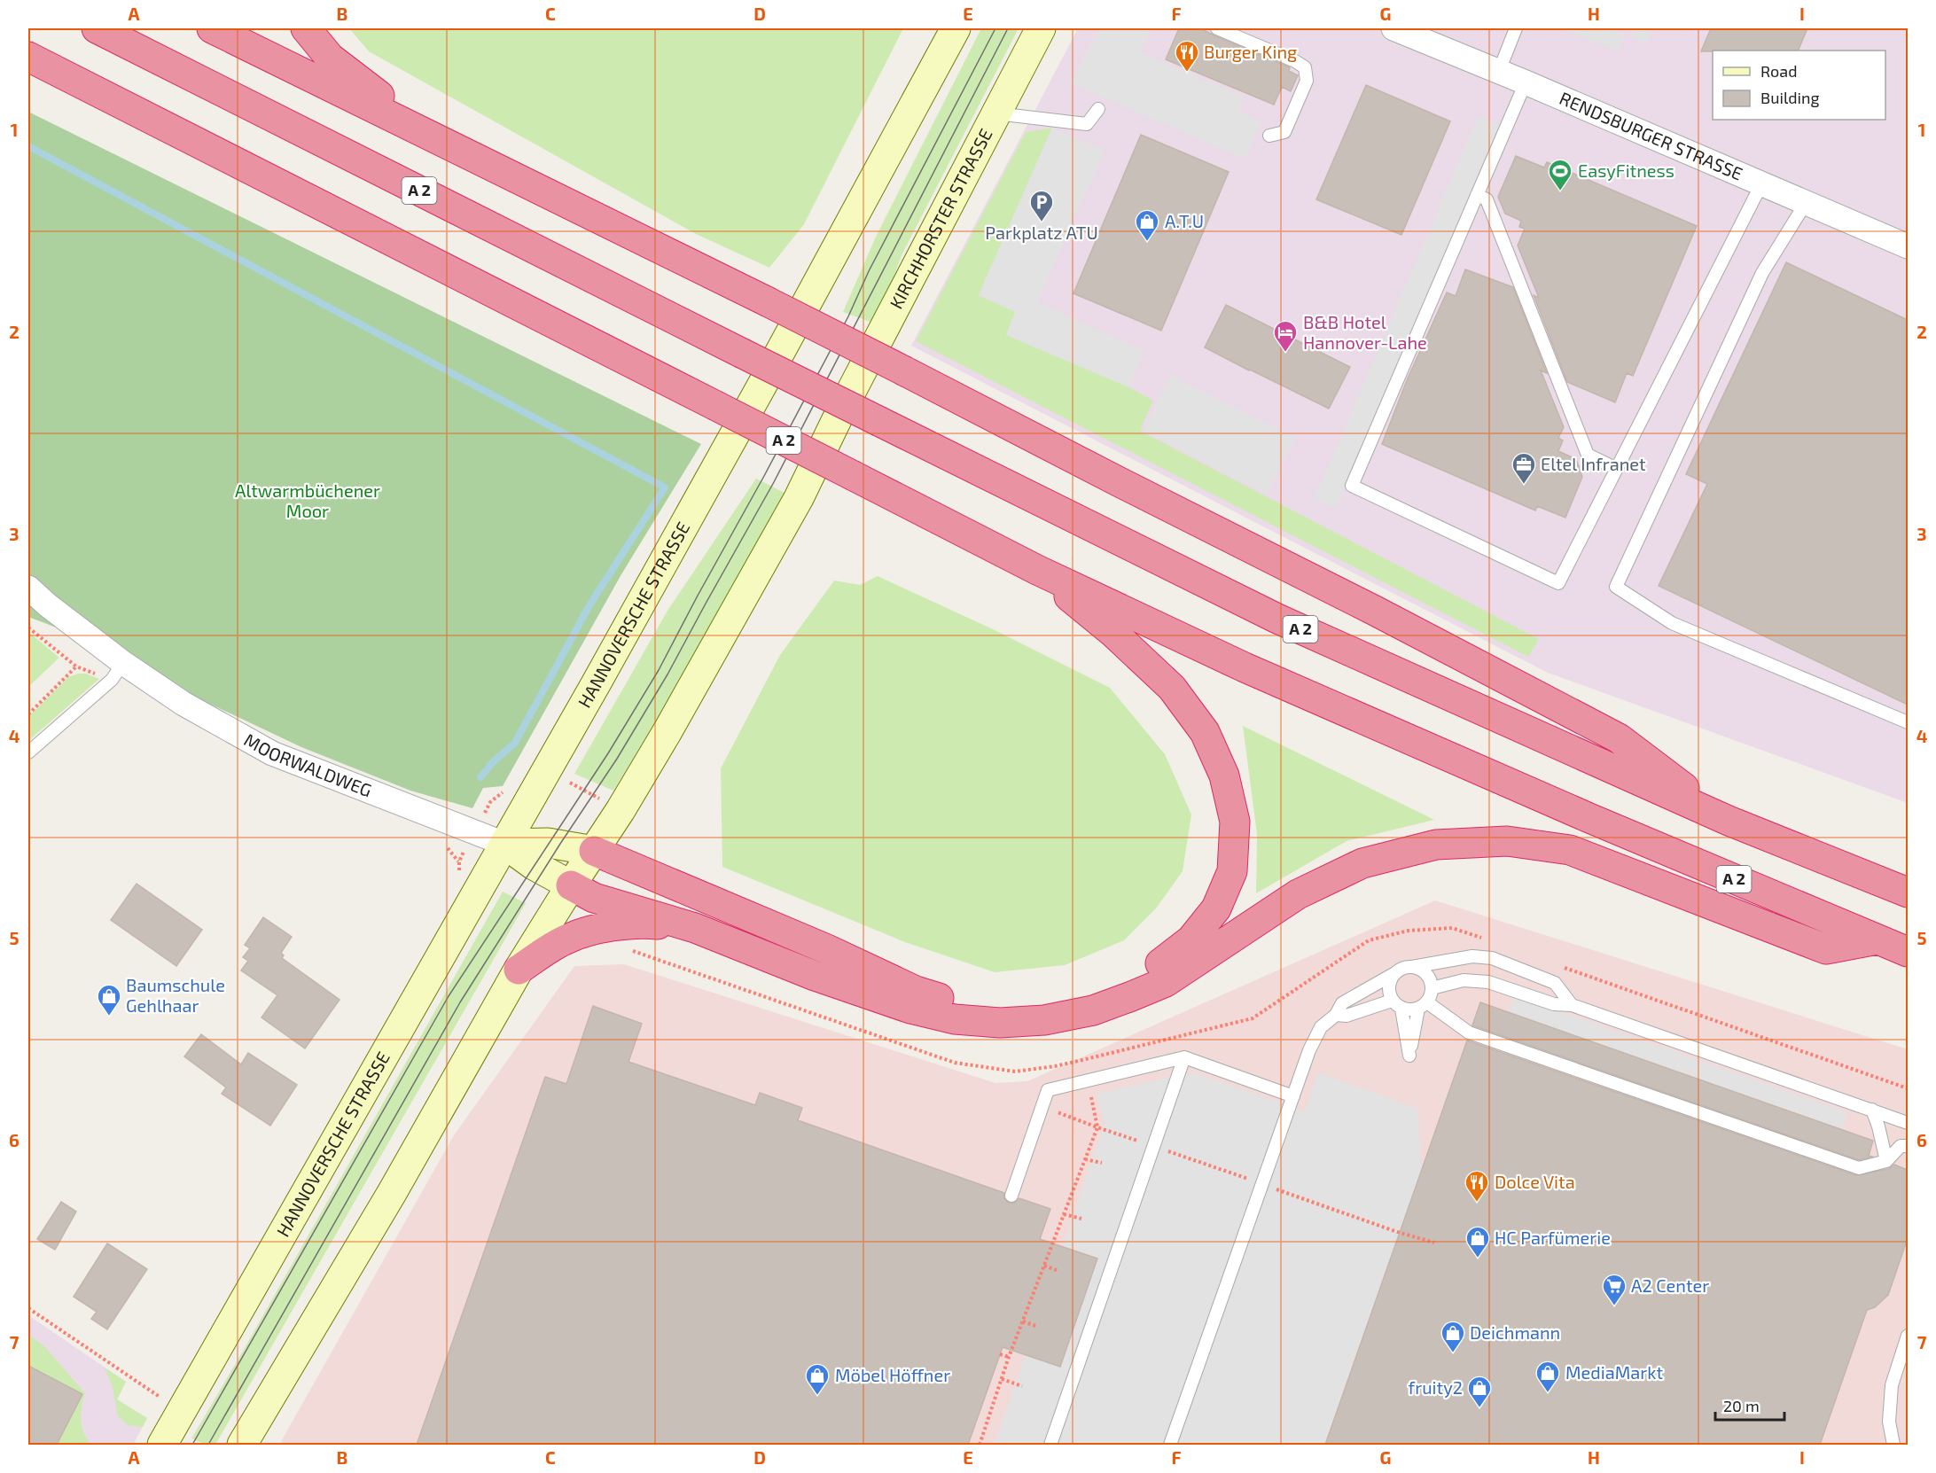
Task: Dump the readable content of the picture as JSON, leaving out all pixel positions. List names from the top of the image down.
{
  "streets": {
    "highway": ["A 2"],
    "main road": ["KIRCHHORSTER STRASSE", "HANNOVERSCHE STRASSE"],
    "street": ["RENDSBURGER STRASSE", "MOORWALDWEG"]
  },
  "crossings": [
    ["HANNOVERSCHE STRASSE", "MOORWALDWEG"]
  ],
  "parks": ["Altwarmbüchener Moor"],
  "places": {
    "restaurant": ["Burger King", "Dolce Vita"],
    "sports": ["EasyFitness"],
    "parking": ["Parkplatz ATU"],
    "shop": [
      "A.T.U",
      "Baumschule Gehlhaar",
      "HC Parfümerie",
      "Deichmann",
      "MediaMarkt",
      "Möbel Höffner",
      "fruity2"
    ],
    "hotel": ["B&B Hotel Hannover-Lahe"],
    "office": ["Eltel Infranet"],
    "supermarket": ["A2 Center"]
  },
  "legend": ["Road", "Building"],
  "scale_bar": "20 m",
  "grid": {
    "columns": [
      "A",
      "B",
      "C",
      "D",
      "E",
      "F",
      "G",
      "H",
      "I"
    ],
    "rows": [
      "1",
      "2",
      "3",
      "4",
      "5",
      "6",
      "7"
    ]
  }
}
